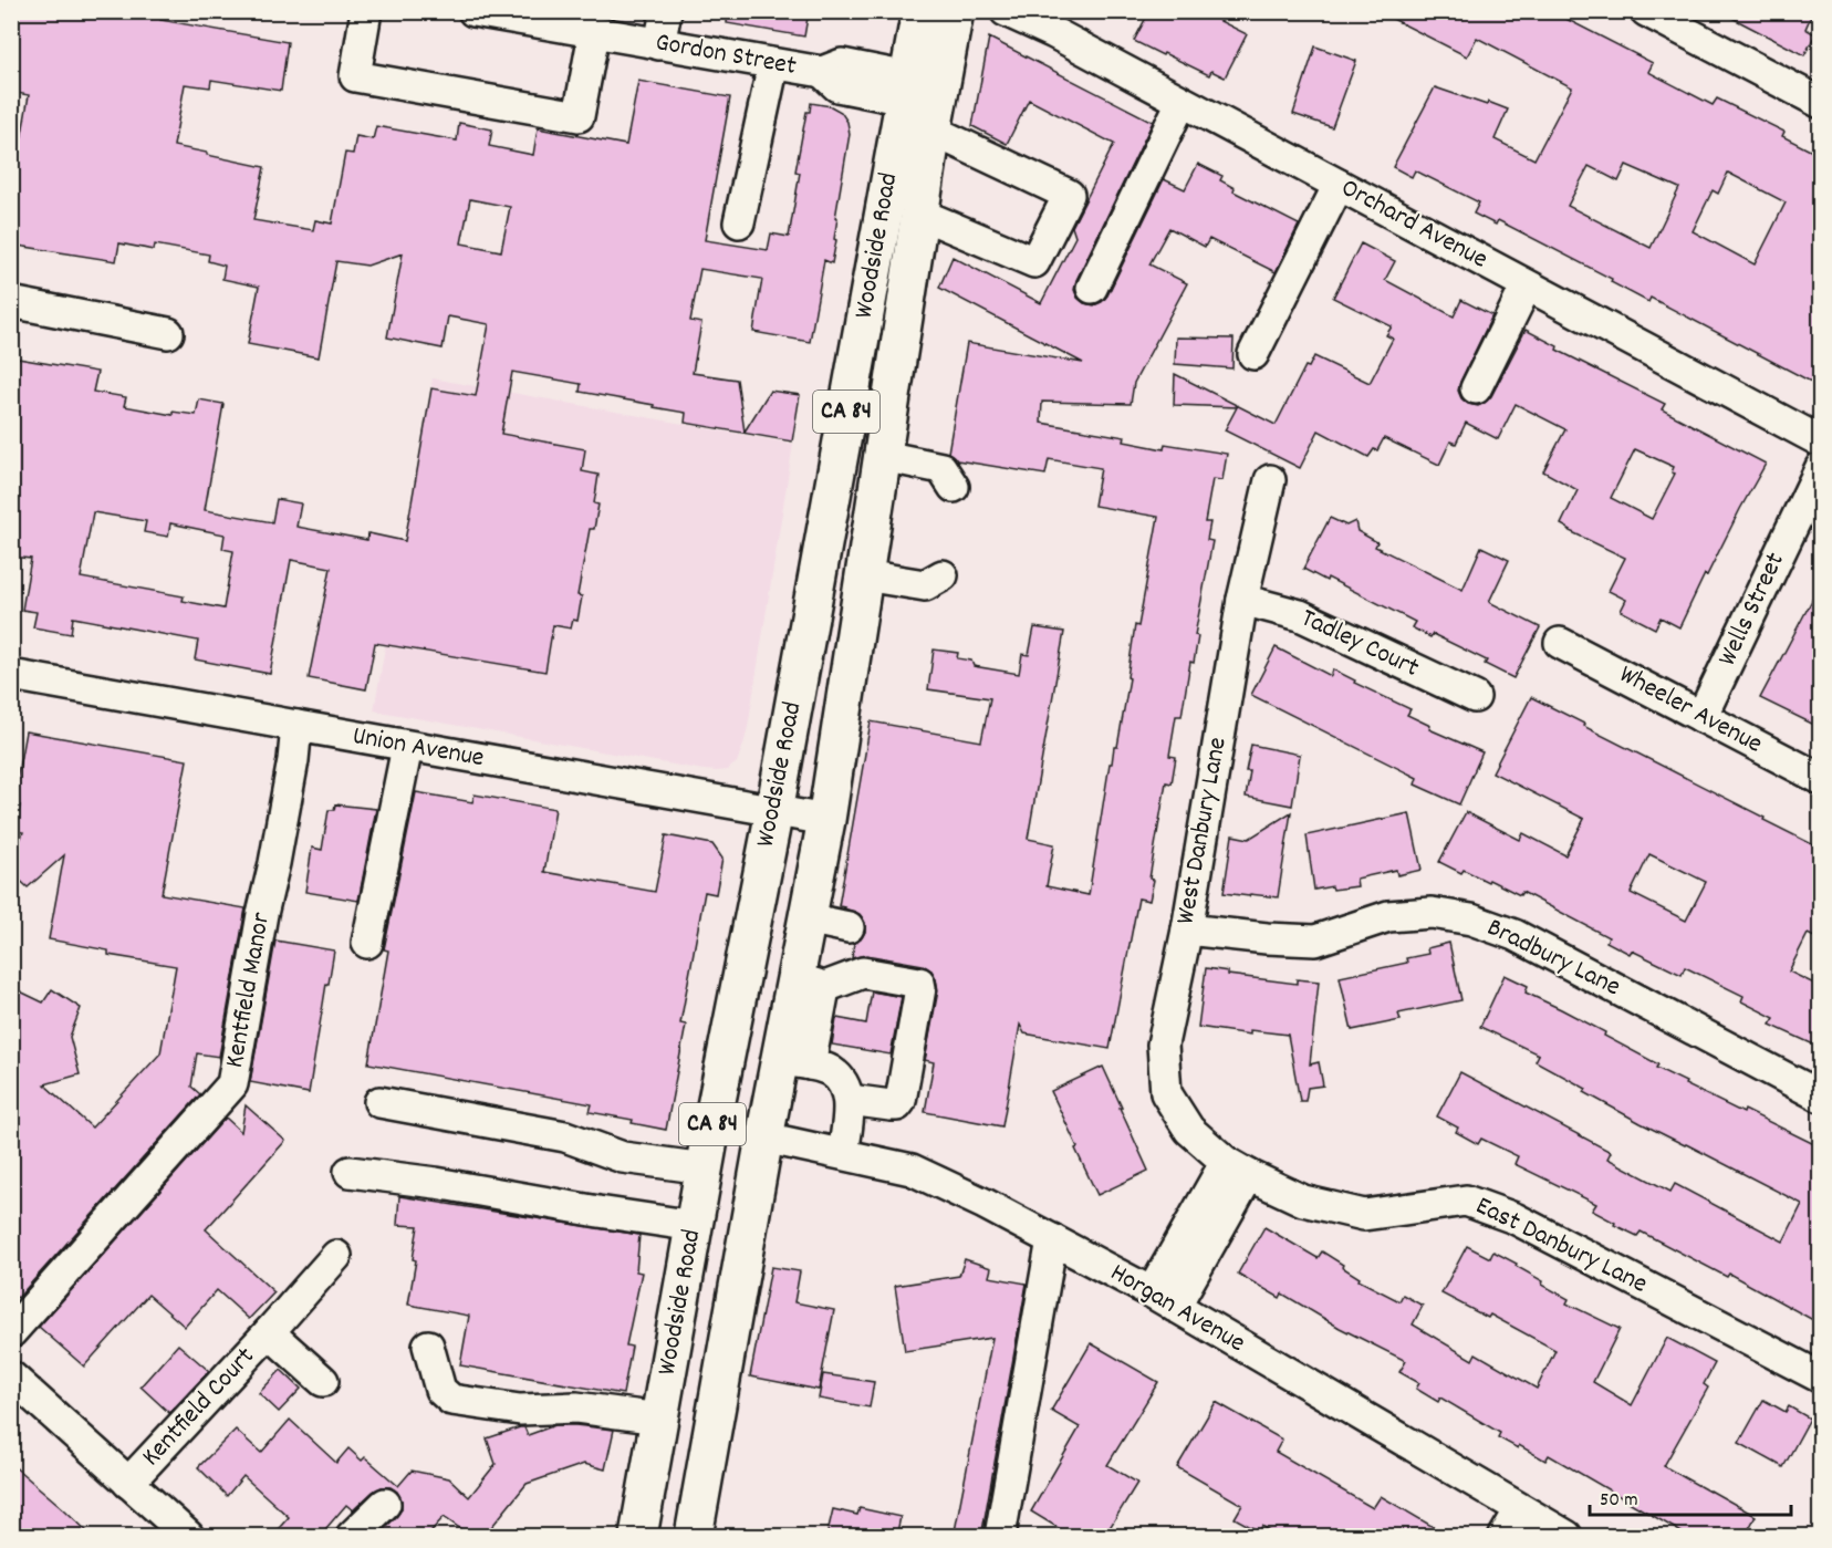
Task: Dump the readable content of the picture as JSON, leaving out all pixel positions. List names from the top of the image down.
{
  "streets": {
    "main road": ["Woodside Road", "CA 84"],
    "street": [
      "Gordon Street",
      "Orchard Avenue",
      "Wells Street",
      "Tadley Court",
      "Wheeler Avenue",
      "Union Avenue",
      "West Danbury Lane",
      "Bradbury Lane",
      "Kentfield Manor",
      "East Danbury Lane",
      "Horgan Avenue",
      "Kentfield Court"
    ]
  },
  "crossings": [
    ["Gordon Street", "Woodside Road"],
    ["Woodside Road", "Union Avenue"],
    ["Woodside Road", "Horgan Avenue"],
    ["Wells Street", "Wheeler Avenue"],
    ["Tadley Court", "West Danbury Lane"],
    ["Union Avenue", "Kentfield Manor"],
    ["West Danbury Lane", "Bradbury Lane"],
    ["West Danbury Lane", "East Danbury Lane"]
  ],
  "scale_bar": "50 m"
}
